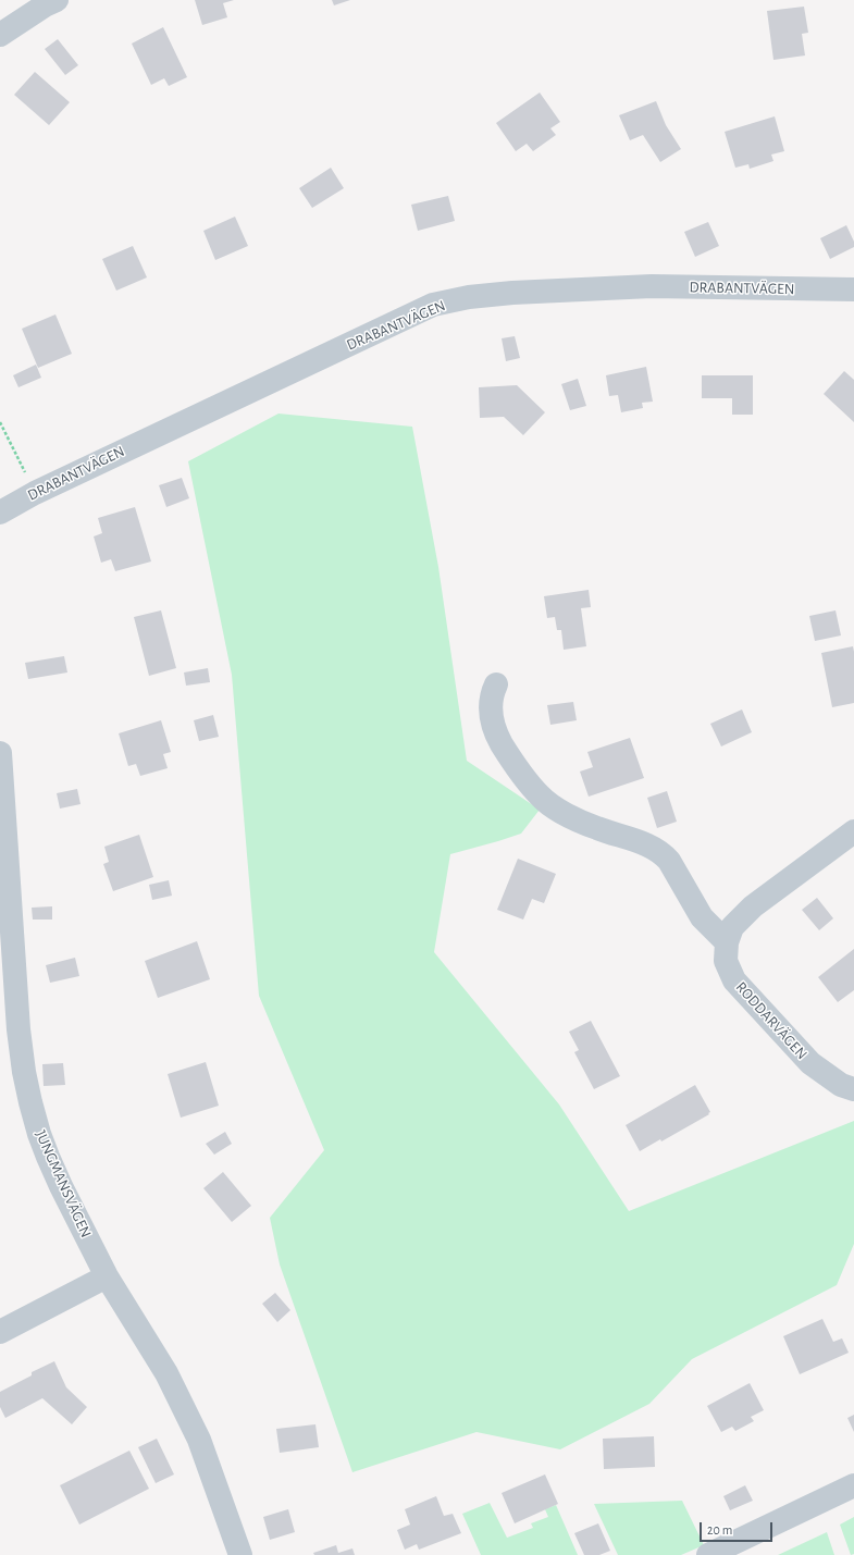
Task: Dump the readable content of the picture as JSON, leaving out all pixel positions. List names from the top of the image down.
{
  "streets": {
    "street": ["DRABANTVÄGEN", "RODDARVÄGEN", "JUNGMANSVÄGEN"]
  },
  "scale_bar": "20 m"
}
